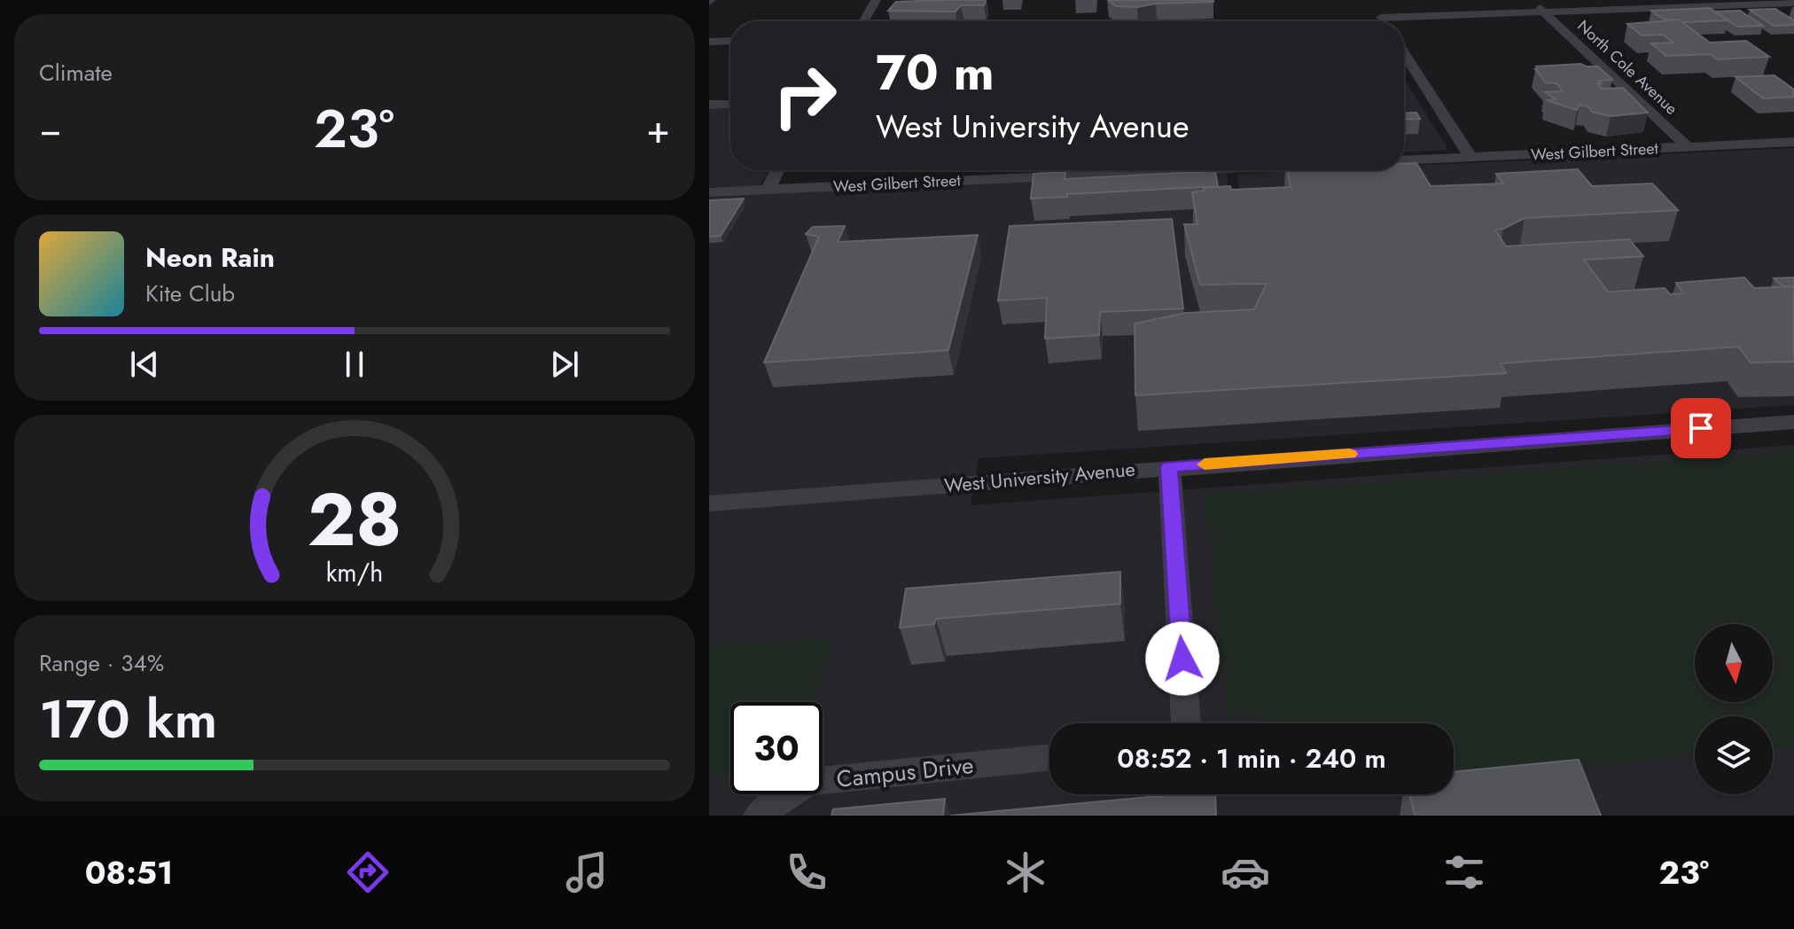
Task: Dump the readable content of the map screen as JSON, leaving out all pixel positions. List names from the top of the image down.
{
  "streets": {
    "street": [
      "North Cole Avenue",
      "West Gilbert Street",
      "West University Avenue",
      "Campus Drive"
    ]
  },
  "crossings": [
    ["North Cole Avenue", "West Gilbert Street"]
  ],
  "north": "bottom",
  "page": {
    "tile": [
      "Climate",
      ["Range · 34%", "170 km"]
    ],
    "turn": ["70 m", "West University Avenue"],
    "heat": ["−", "23°", "+"],
    "song": ["Neon Rain", "Kite Club"],
    "limit": "30",
    "trip": "08:52 · 1 min · 240 m",
    "tabs": ["08:51", "23°"],
    "gauge": ["28", "km/h"]
  }
}
